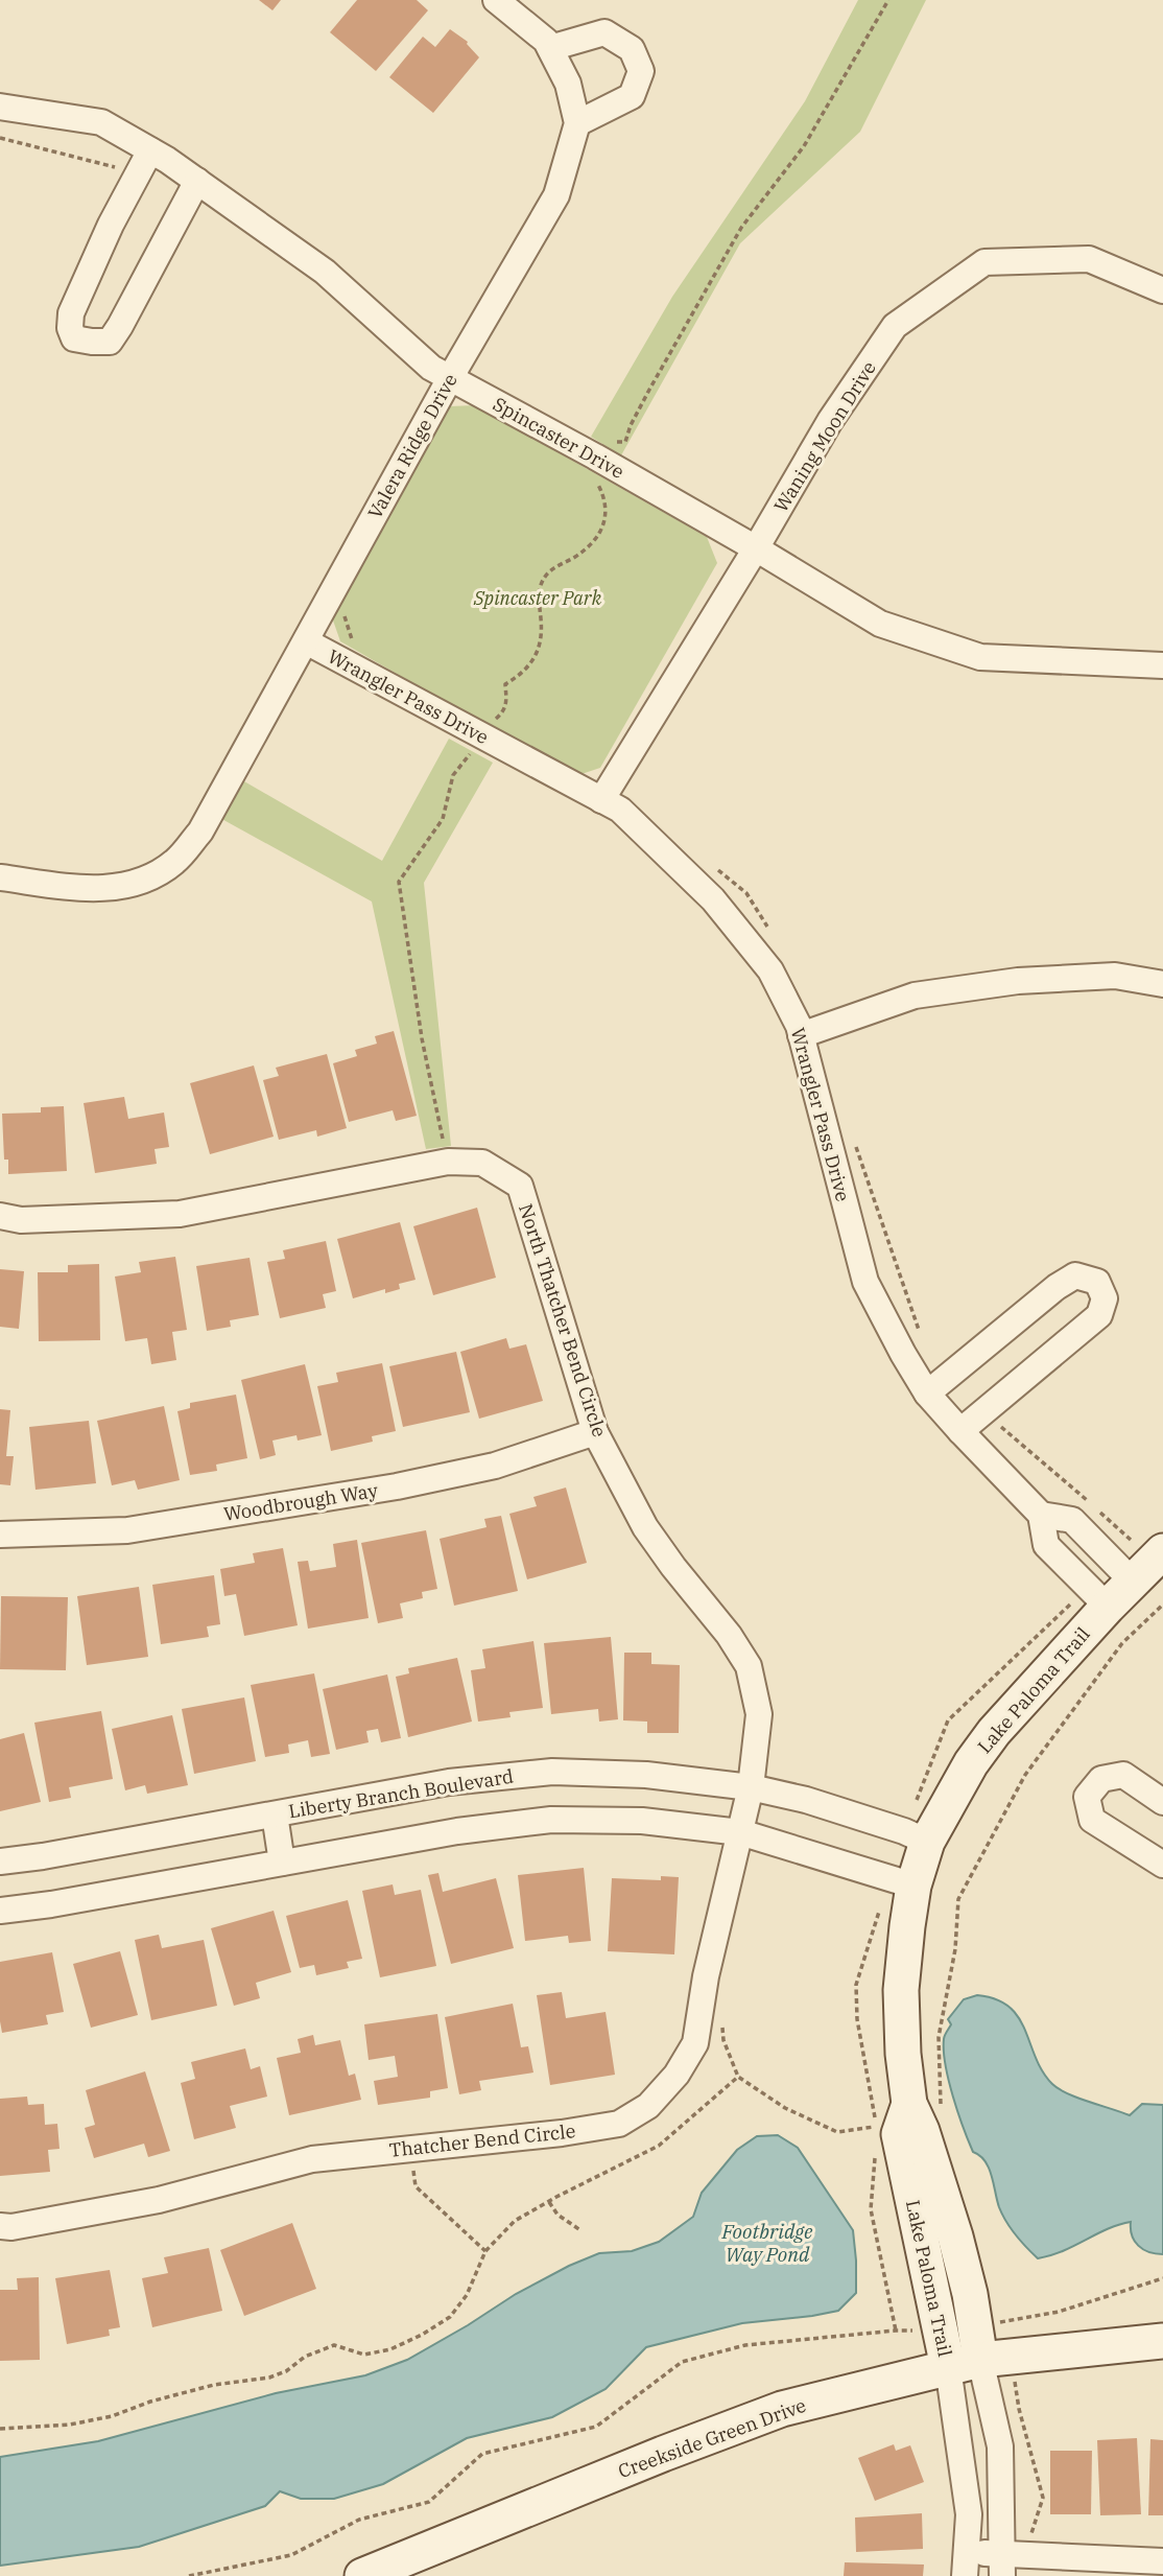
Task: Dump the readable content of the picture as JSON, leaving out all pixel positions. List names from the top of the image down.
{
  "streets": {
    "street": [
      "Waning Moon Drive",
      "Spincaster Drive",
      "Valera Ridge Drive",
      "Wrangler Pass Drive",
      "North Thatcher Bend Circle",
      "Woodbrough Way",
      "Lake Paloma Trail",
      "Liberty Branch Boulevard",
      "Thatcher Bend Circle",
      "Creekside Green Drive"
    ]
  },
  "crossings": [
    ["Waning Moon Drive", "Spincaster Drive"],
    ["Waning Moon Drive", "Wrangler Pass Drive"],
    ["Spincaster Drive", "Valera Ridge Drive"],
    ["Valera Ridge Drive", "Wrangler Pass Drive"],
    ["Wrangler Pass Drive", "Lake Paloma Trail"],
    ["North Thatcher Bend Circle", "Woodbrough Way"],
    ["North Thatcher Bend Circle", "Liberty Branch Boulevard"],
    ["North Thatcher Bend Circle", "Thatcher Bend Circle"],
    ["Lake Paloma Trail", "Liberty Branch Boulevard"],
    ["Lake Paloma Trail", "Creekside Green Drive"],
    ["Liberty Branch Boulevard", "Thatcher Bend Circle"]
  ],
  "water": ["Footbridge Way Pond"],
  "parks": ["Spincaster Park"]
}
